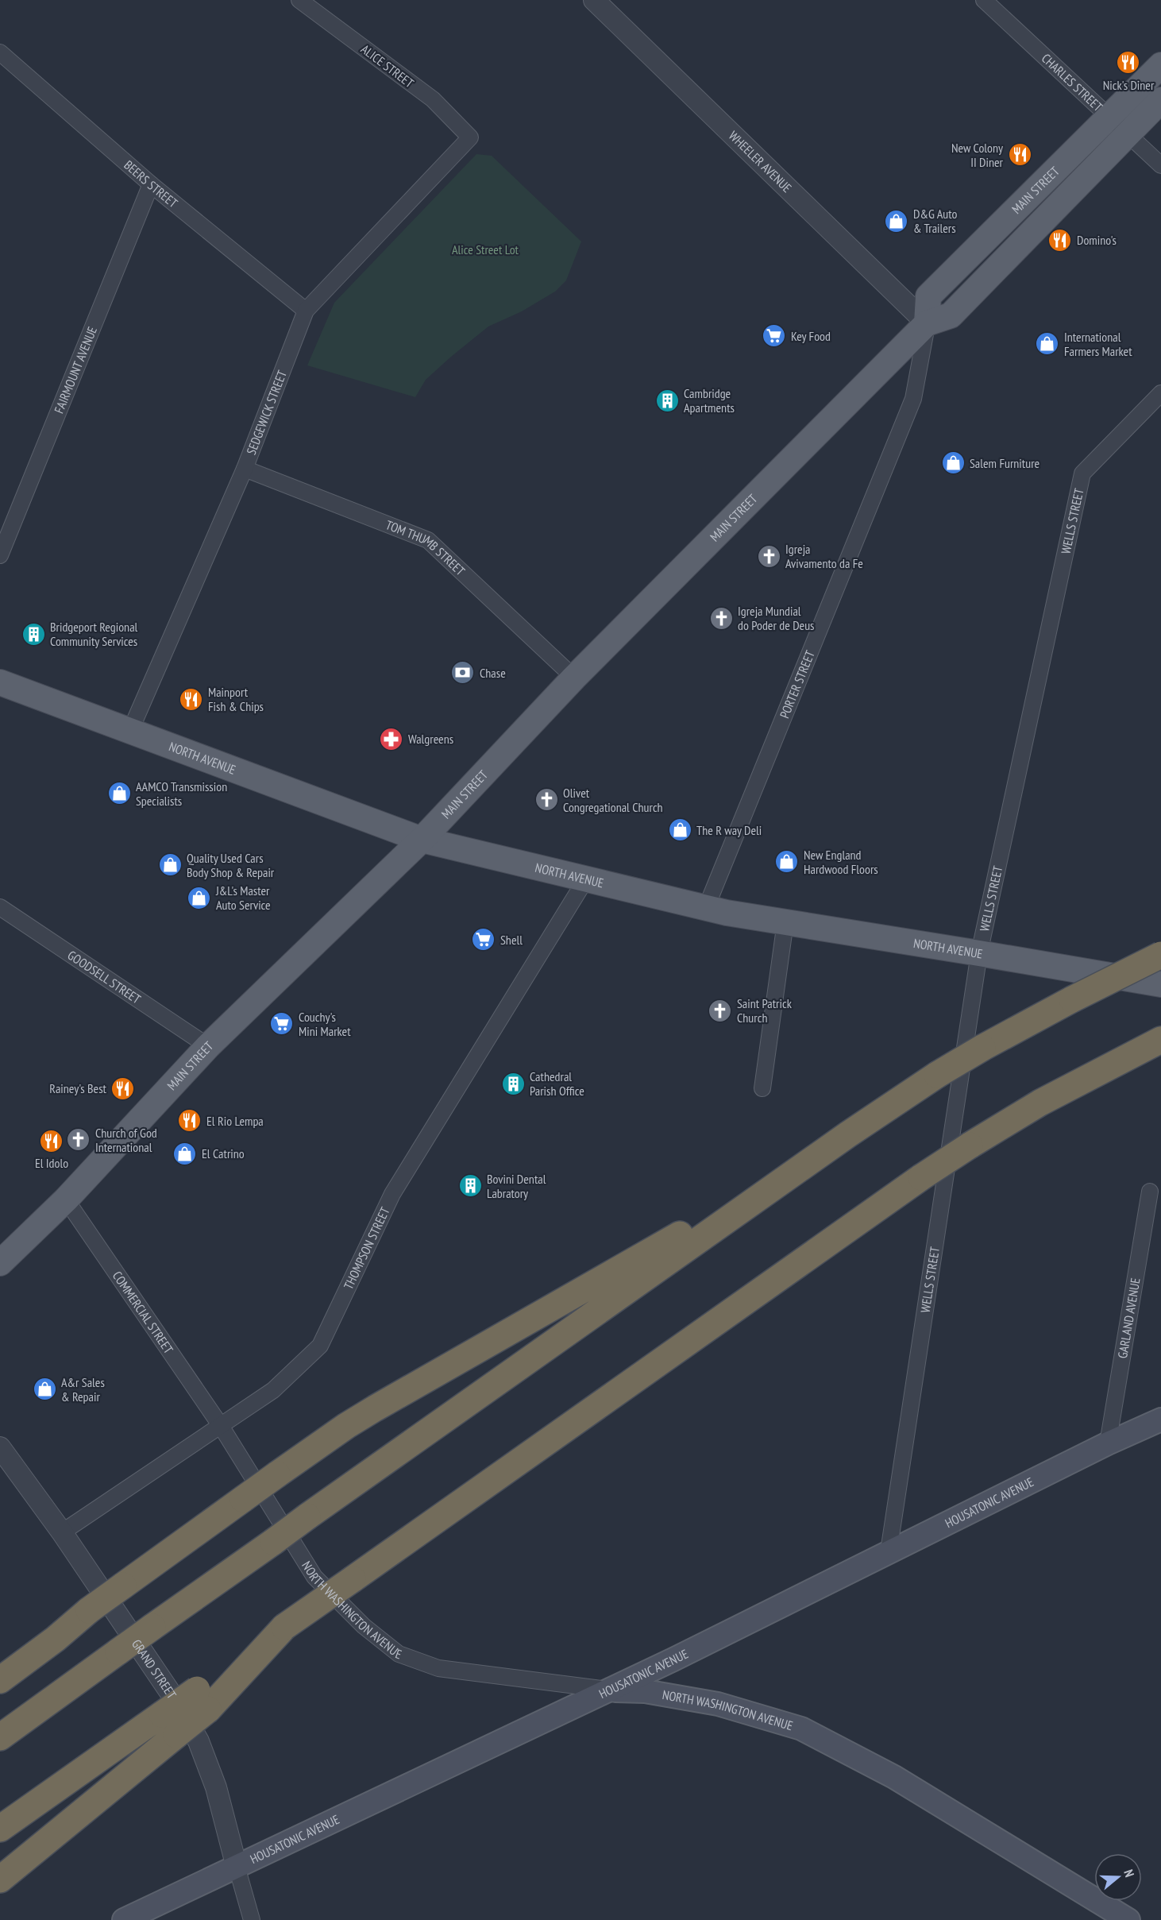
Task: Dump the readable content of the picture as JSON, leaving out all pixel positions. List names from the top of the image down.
{
  "streets": {
    "main road": [
      "MAIN STREET",
      "NORTH AVENUE",
      "HOUSATONIC AVENUE",
      "NORTH WASHINGTON AVENUE"
    ],
    "street": [
      "ALICE STREET",
      "CHARLES STREET",
      "WHEELER AVENUE",
      "BEERS STREET",
      "FAIRMOUNT AVENUE",
      "SEDGEWICK STREET",
      "WELLS STREET",
      "TOM THUMB STREET",
      "PORTER STREET",
      "GOODSELL STREET",
      "THOMPSON STREET",
      "COMMERCIAL STREET",
      "GARLAND AVENUE",
      "GRAND STREET"
    ]
  },
  "crossings": [
    ["ALICE STREET", "SEDGEWICK STREET"],
    ["CHARLES STREET", "MAIN STREET"],
    ["WHEELER AVENUE", "MAIN STREET"],
    ["WHEELER AVENUE", "PORTER STREET"],
    ["BEERS STREET", "FAIRMOUNT AVENUE"],
    ["BEERS STREET", "SEDGEWICK STREET"],
    ["MAIN STREET", "TOM THUMB STREET"],
    ["MAIN STREET", "PORTER STREET"],
    ["MAIN STREET", "NORTH AVENUE"],
    ["MAIN STREET", "GOODSELL STREET"],
    ["MAIN STREET", "COMMERCIAL STREET"],
    ["SEDGEWICK STREET", "TOM THUMB STREET"],
    ["SEDGEWICK STREET", "NORTH AVENUE"],
    ["WELLS STREET", "NORTH AVENUE"],
    ["WELLS STREET", "HOUSATONIC AVENUE"],
    ["PORTER STREET", "NORTH AVENUE"],
    ["NORTH AVENUE", "THOMPSON STREET"],
    ["THOMPSON STREET", "COMMERCIAL STREET"],
    ["THOMPSON STREET", "NORTH WASHINGTON AVENUE"],
    ["THOMPSON STREET", "GRAND STREET"],
    ["COMMERCIAL STREET", "NORTH WASHINGTON AVENUE"],
    ["GARLAND AVENUE", "HOUSATONIC AVENUE"],
    ["HOUSATONIC AVENUE", "NORTH WASHINGTON AVENUE"],
    ["HOUSATONIC AVENUE", "GRAND STREET"]
  ],
  "parks": ["Alice Street Lot"],
  "places": {
    "restaurant": [
      "Nick's Diner",
      "New Colony II Diner",
      "Domino's",
      "Mainport Fish & Chips",
      "Rainey's Best",
      "El Rio Lempa",
      "El Idolo"
    ],
    "shop": [
      "D&G Auto & Trailers",
      "International Farmers Market",
      "Salem Furniture",
      "AAMCO Transmission Specialists",
      "The R way Deli",
      "New England Hardwood Floors",
      "Quality Used Cars Body Shop & Repair",
      "J&L's Master Auto Service",
      "El Catrino",
      "A&r Sales & Repair"
    ],
    "supermarket": ["Key Food", "Shell", "Couchy's Mini Market"],
    "building": [
      "Cambridge Apartments",
      "Bridgeport Regional Community Services",
      "Cathedral Parish Office",
      "Bovini Dental Labratory"
    ],
    "church": [
      "Igreja Avivamento da Fe",
      "Igreja Mundial do Poder de Deus",
      "Olivet Congregational Church",
      "Saint Patrick Church",
      "Church of God International"
    ],
    "bank": ["Chase"],
    "pharmacy": ["Walgreens"]
  },
  "north": "right"
}
